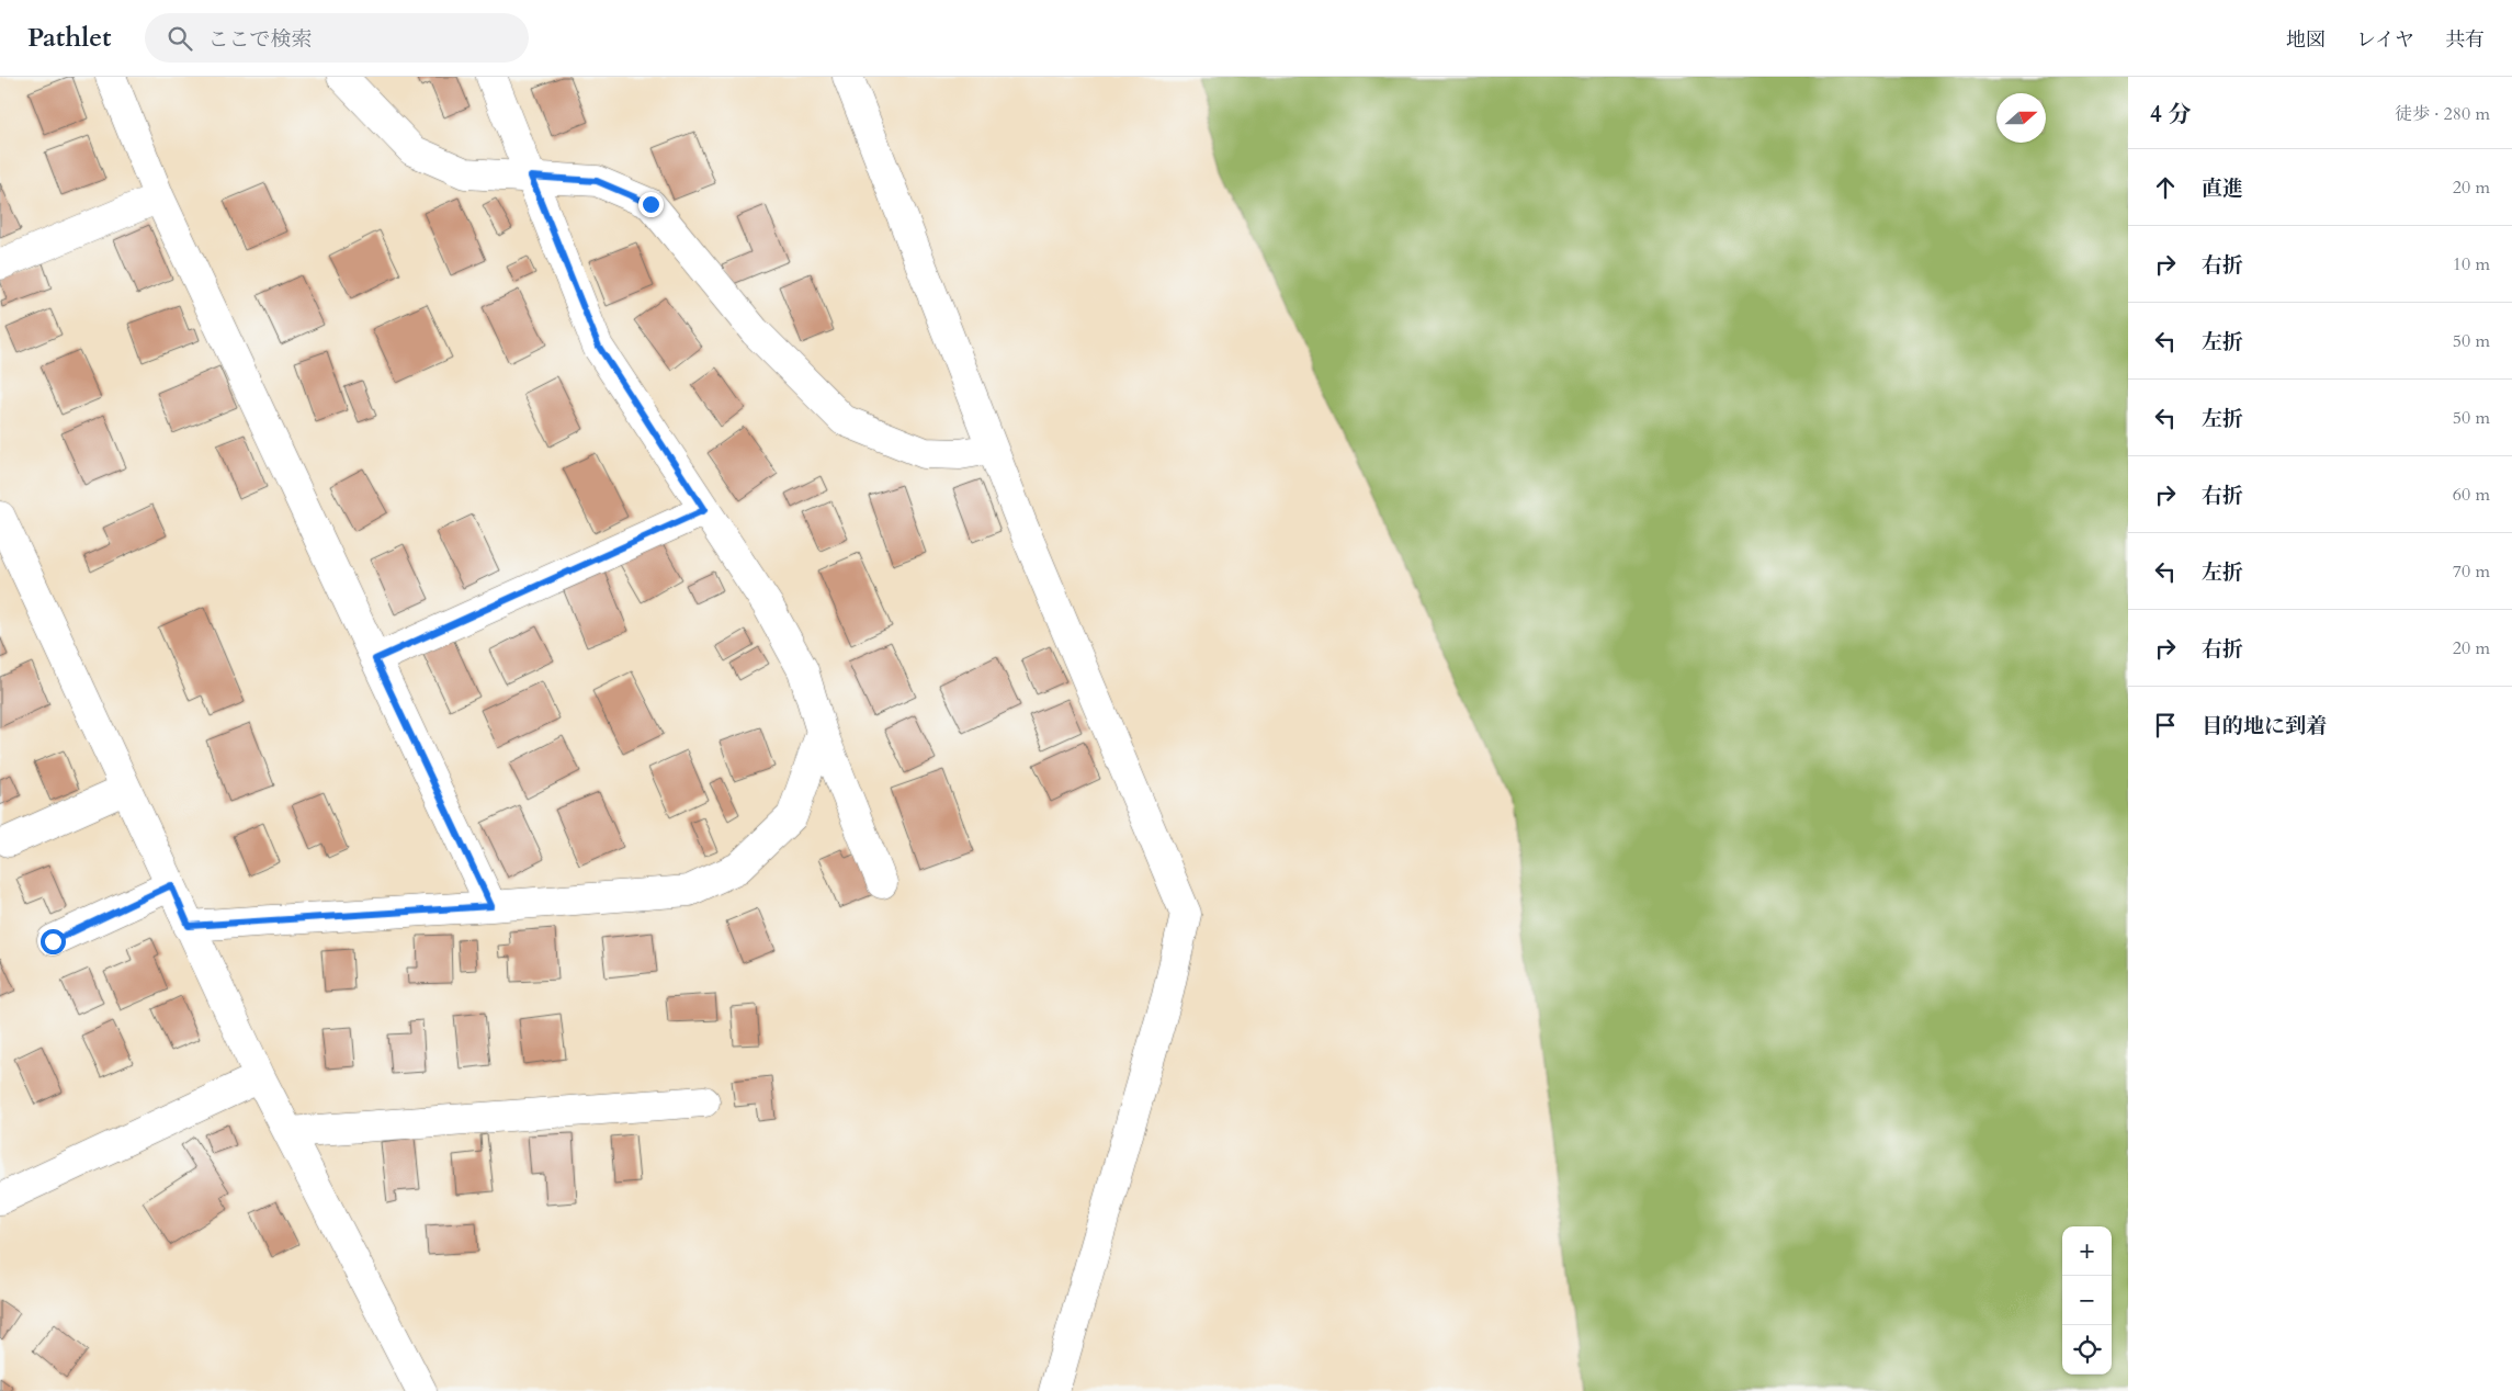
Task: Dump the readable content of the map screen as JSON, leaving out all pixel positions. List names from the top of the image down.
{
  "north": "right",
  "page": {
    "header": "Pathlet",
    "search": "ここで検索",
    "nav": ["地図", "レイヤ", "共有"],
    "heading": ["4 分", "徒歩 · 280 m"],
    "list": [
      ["直進", "20 m"],
      ["右折", "10 m"],
      ["左折", "50 m"],
      ["左折", "50 m"],
      ["右折", "60 m"],
      ["左折", "70 m"],
      ["右折", "20 m"],
      "目的地に到着"
    ],
    "map_buttons": ["+", "−"]
  }
}
